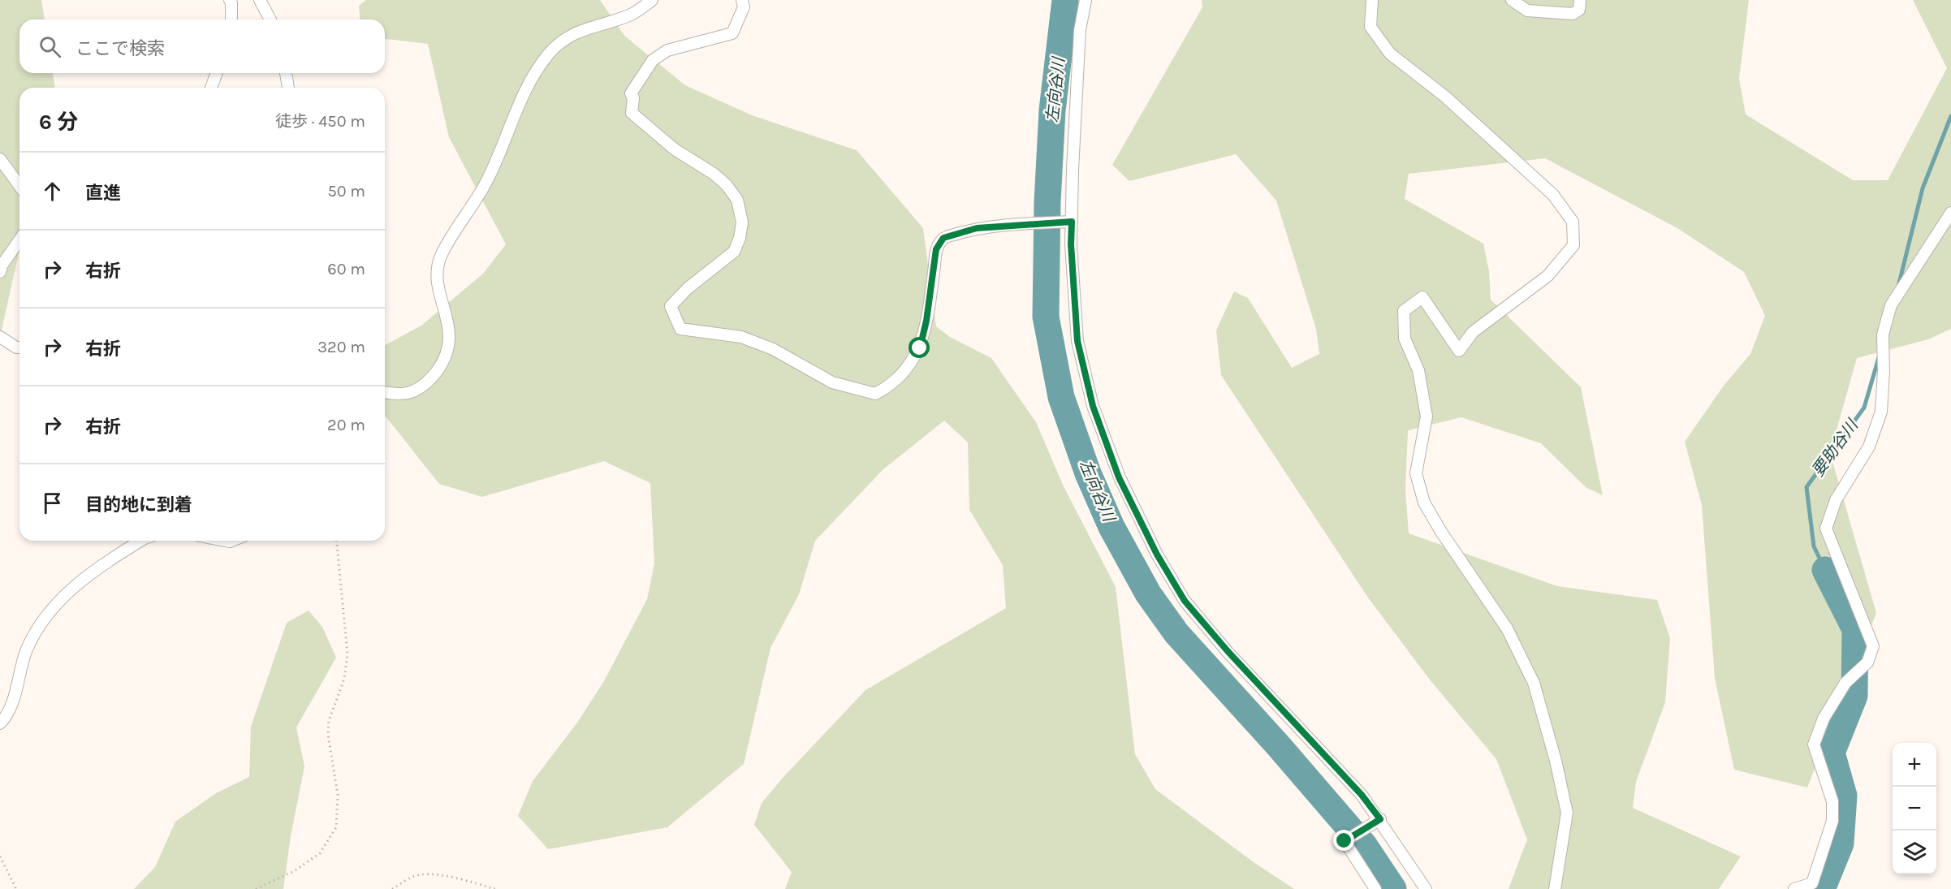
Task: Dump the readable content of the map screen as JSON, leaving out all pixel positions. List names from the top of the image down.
{
  "water": ["左向谷川", "要助谷川"],
  "page": {
    "search": "ここで検索",
    "heading": ["6 分", "徒歩 · 450 m"],
    "list": [
      ["直進", "50 m"],
      ["右折", "60 m"],
      ["右折", "320 m"],
      ["右折", "20 m"],
      "目的地に到着"
    ],
    "map_buttons": ["+", "−"]
  }
}
